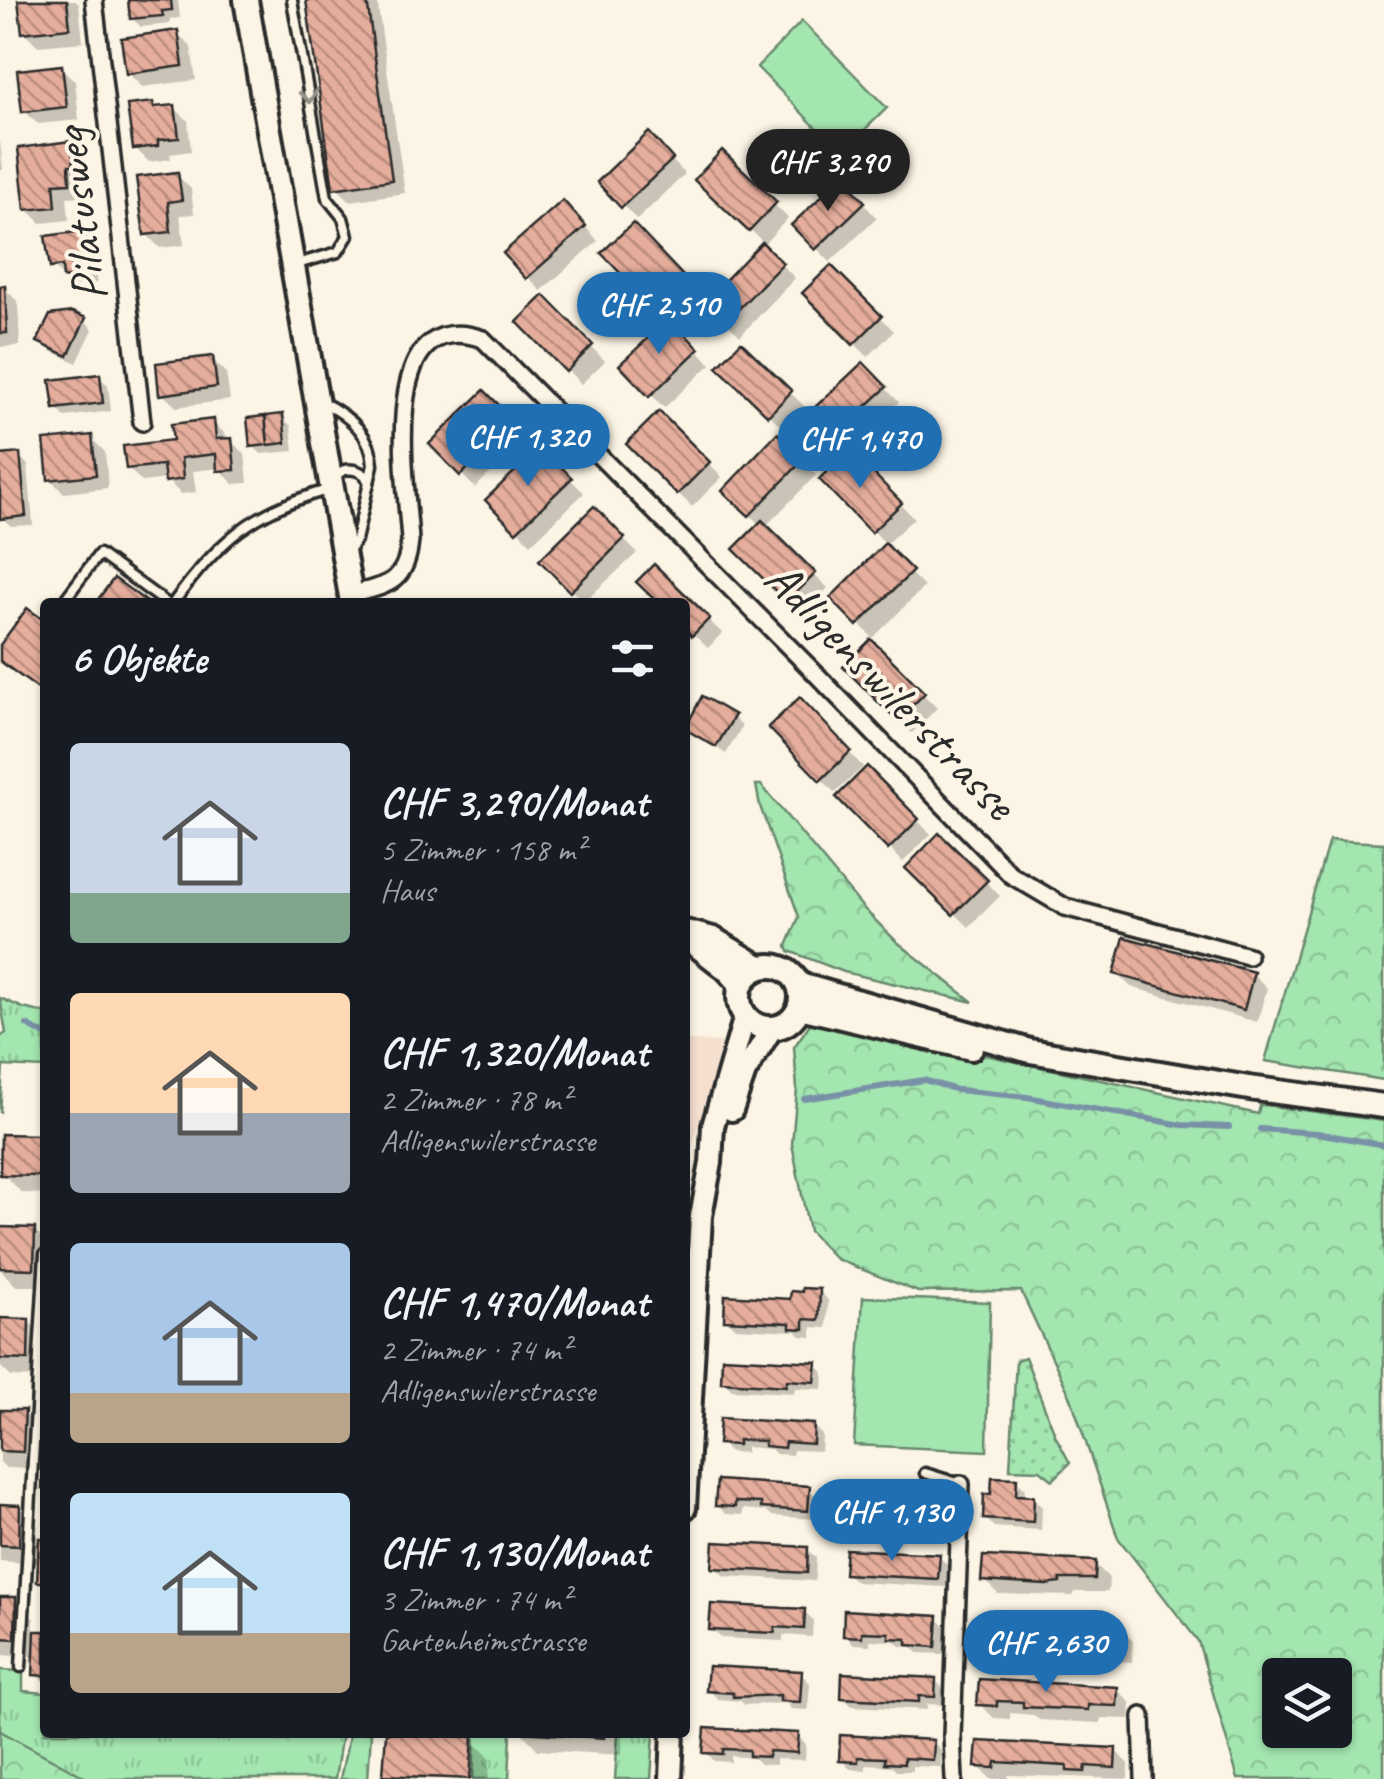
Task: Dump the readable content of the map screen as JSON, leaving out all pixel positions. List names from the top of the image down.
{
  "streets": {
    "main road": ["Adligenswilerstrasse"],
    "street": ["Pilatusweg"]
  },
  "page": {
    "price": [
      "CHF 3,290",
      "CHF 2,510",
      "CHF 1,320",
      "CHF 1,470",
      "CHF 1,130",
      "CHF 2,630"
    ],
    "heading": "6 Objekte",
    "list": [
      {
        "name": "CHF 3,290/Monat",
        "note": "5 Zimmer · 158 m² · Haus"
      },
      {
        "name": "CHF 1,320/Monat",
        "note": "2 Zimmer · 78 m² · Adligenswilerstrasse"
      },
      {
        "name": "CHF 1,470/Monat",
        "note": "2 Zimmer · 74 m² · Adligenswilerstrasse"
      },
      {
        "name": "CHF 1,130/Monat",
        "note": "3 Zimmer · 74 m² · Gartenheimstrasse"
      }
    ]
  }
}
